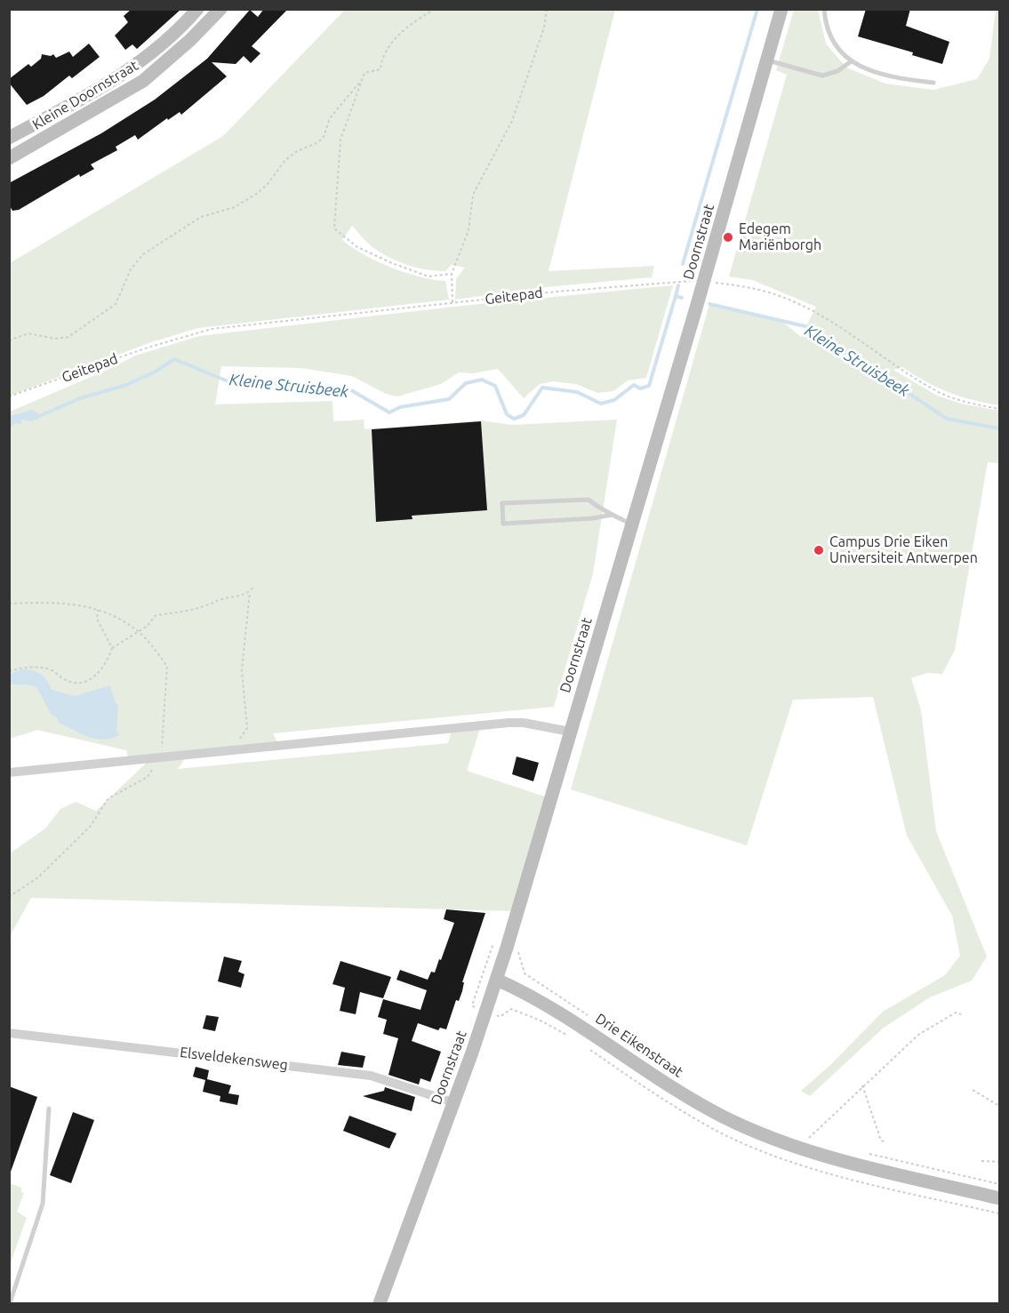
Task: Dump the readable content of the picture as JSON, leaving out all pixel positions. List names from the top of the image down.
{
  "streets": {
    "street": [
      "Kleine Doornstraat",
      "Doornstraat",
      "Drie Eikenstraat",
      "Elsveldekensweg"
    ],
    "path": ["Geitepad"]
  },
  "crossings": [
    ["Doornstraat", "Geitepad"],
    ["Doornstraat", "Drie Eikenstraat"],
    ["Doornstraat", "Elsveldekensweg"]
  ],
  "water": ["Kleine Struisbeek"],
  "places": ["Edegem Mariënborgh", "Campus Drie Eiken Universiteit Antwerpen"]
}
